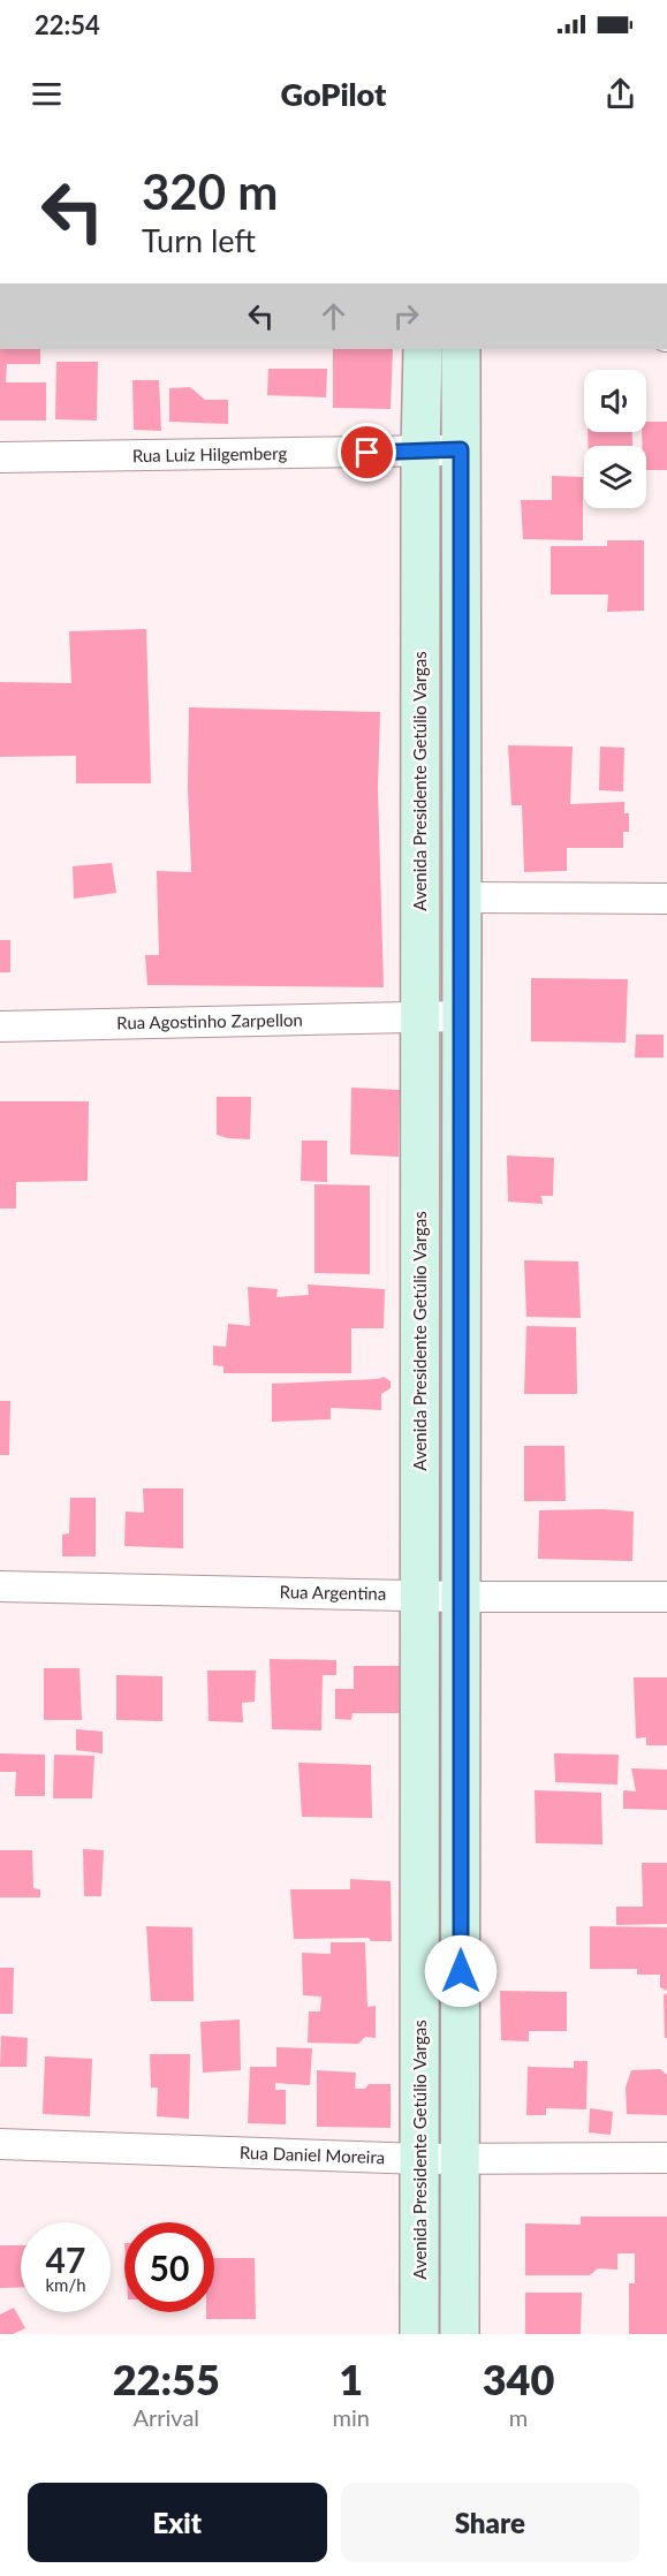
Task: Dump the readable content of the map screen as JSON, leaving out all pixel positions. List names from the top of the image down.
{
  "streets": {
    "main road": ["Avenida Presidente Getúlio Vargas"],
    "street": [
      "Rua Luiz Hilgemberg",
      "Rua Agostinho Zarpellon",
      "Rua Argentina",
      "Rua Daniel Moreira"
    ]
  },
  "crossings": [
    ["Rua Luiz Hilgemberg", "Avenida Presidente Getúlio Vargas"],
    ["Avenida Presidente Getúlio Vargas", "Rua Agostinho Zarpellon"],
    ["Avenida Presidente Getúlio Vargas", "Rua Argentina"],
    ["Avenida Presidente Getúlio Vargas", "Rua Daniel Moreira"]
  ],
  "page": {
    "status": "22:54",
    "header": "GoPilot",
    "turn": ["320 m", "Turn left"],
    "speed": "47 km/h",
    "limit": "50",
    "eta": [
      "22:55",
      "Arrival",
      "1",
      "min",
      "340",
      "m"
    ],
    "buttons": ["Exit", "Share"]
  }
}
